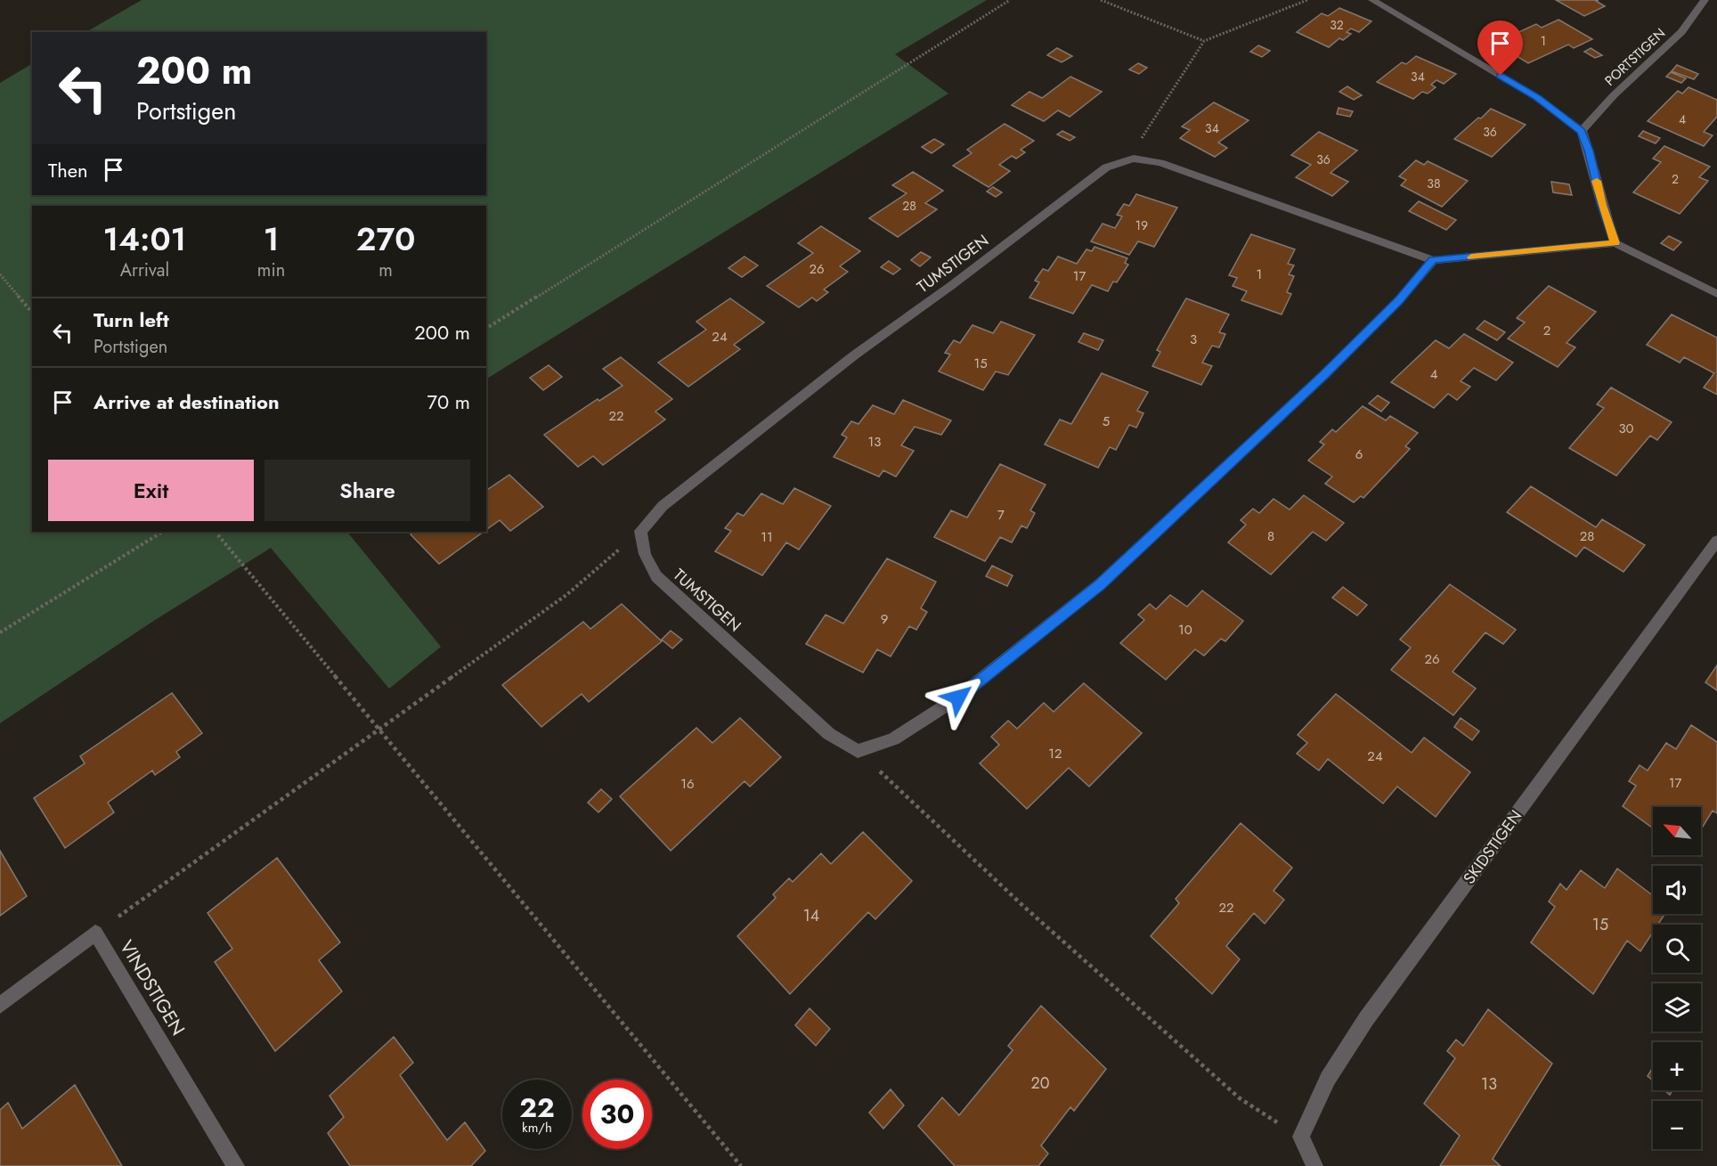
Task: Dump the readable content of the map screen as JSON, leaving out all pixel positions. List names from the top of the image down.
{
  "streets": {
    "street": [
      "PORTSTIGEN",
      "TUMSTIGEN",
      "SKIDSTIGEN",
      "VINDSTIGEN"
    ]
  },
  "house_numbers": [
    "32",
    "1",
    "34",
    "4",
    "34",
    "36",
    "36",
    "2",
    "38",
    "28",
    "19",
    "26",
    "1",
    "17",
    "2",
    "24",
    "3",
    "15",
    "4",
    "22",
    "5",
    "30",
    "13",
    "6",
    "7",
    "8",
    "28",
    "11",
    "9",
    "10",
    "26",
    "12",
    "24",
    "17",
    "16",
    "22",
    "14",
    "15",
    "20",
    "13"
  ],
  "north": "top left",
  "page": {
    "turn": ["200 m", "Portstigen"],
    "then": "Then",
    "eta": [
      "14:01",
      "Arrival",
      "1",
      "min",
      "270",
      "m"
    ],
    "list": [
      {
        "name": "Turn left",
        "note": "Portstigen",
        "value": "200 m"
      },
      {
        "name": "Arrive at destination",
        "value": "70 m"
      }
    ],
    "buttons": ["Exit", "Share"],
    "map_buttons": ["+", "−"],
    "speed": "22 km/h",
    "limit": "30"
  }
}
